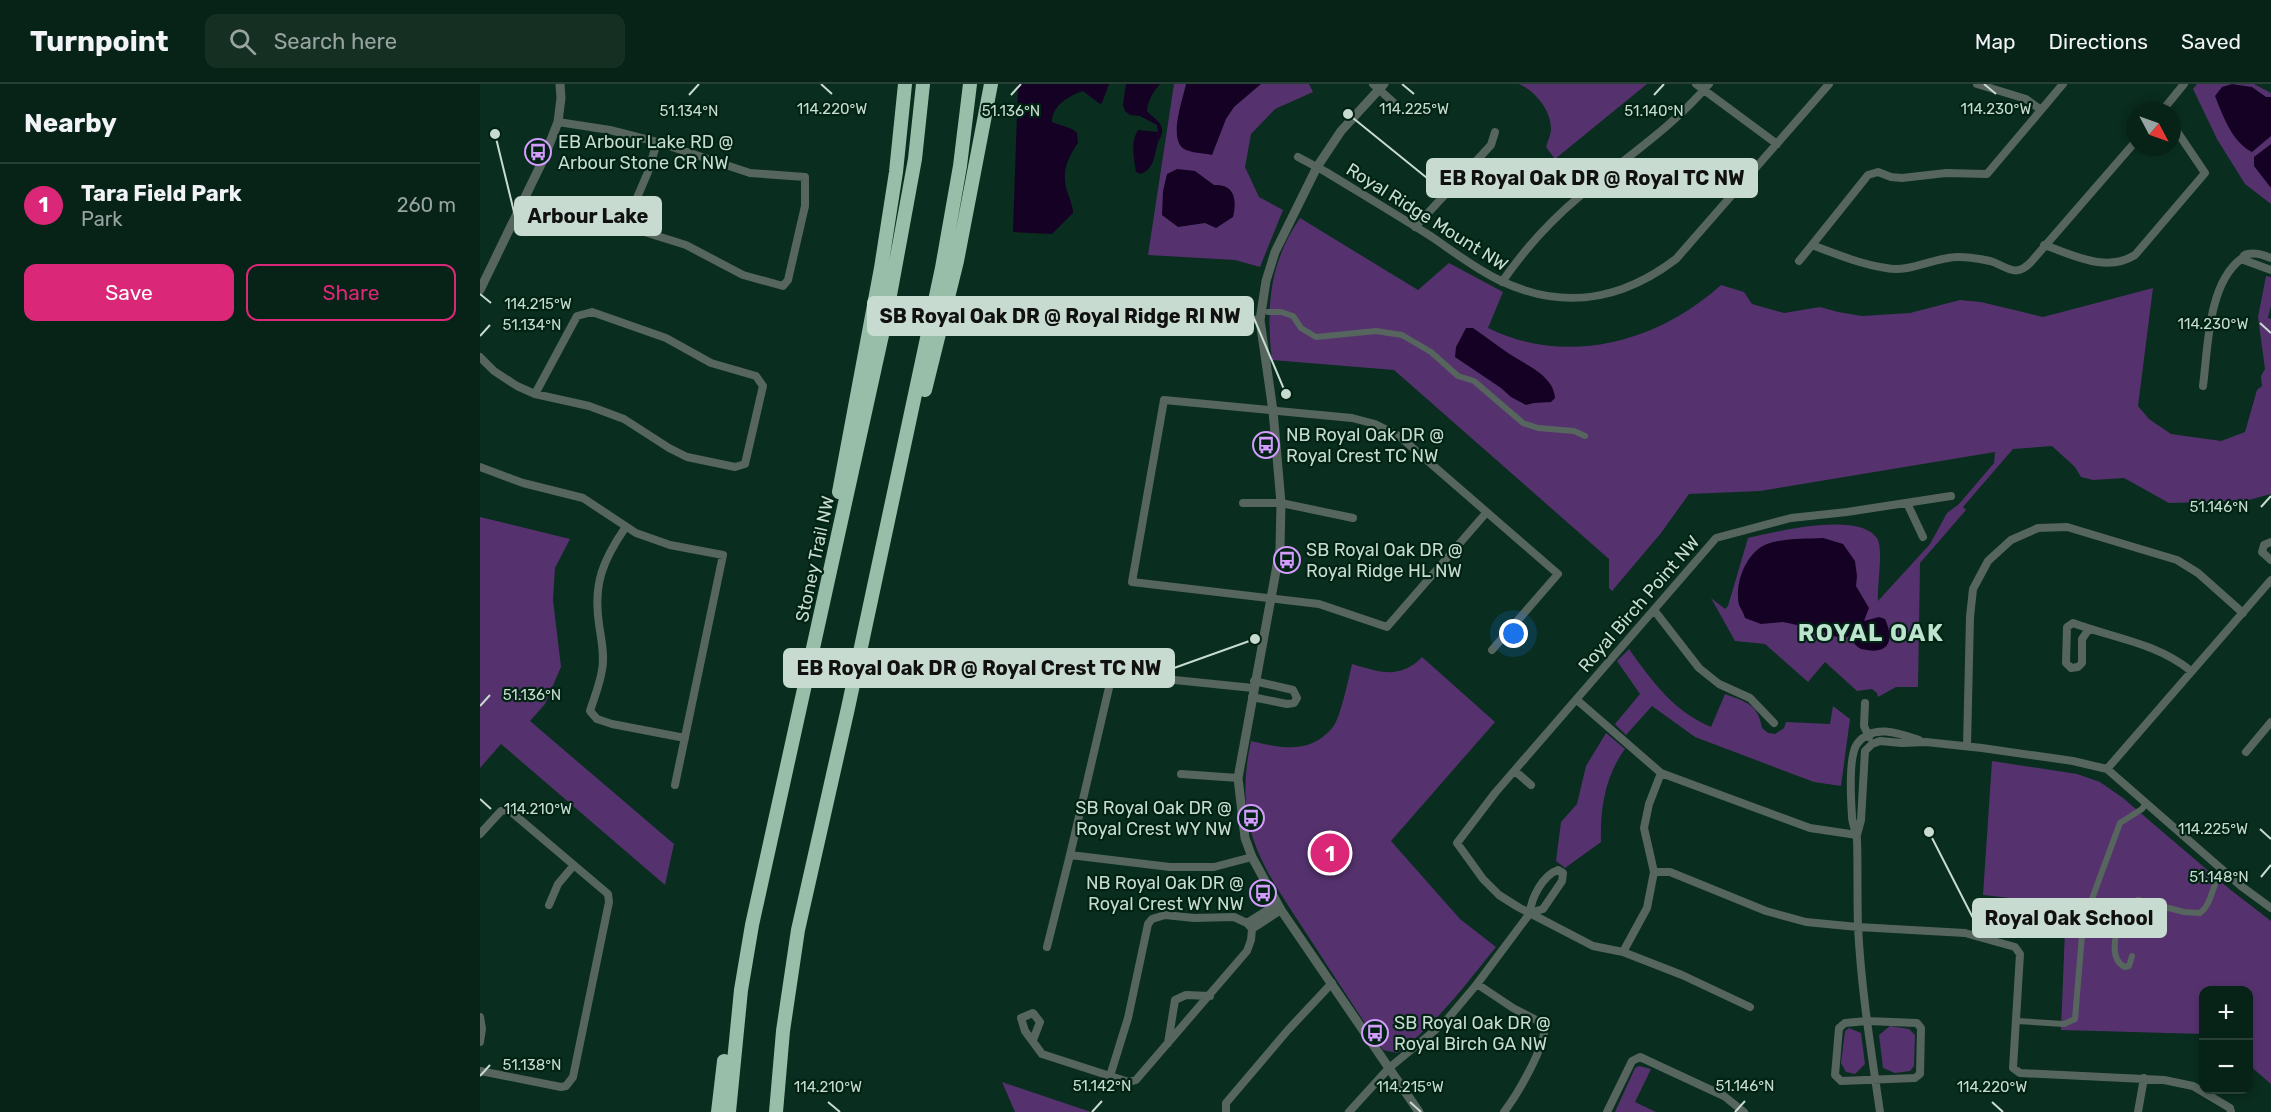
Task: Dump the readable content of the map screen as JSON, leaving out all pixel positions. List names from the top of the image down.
{
  "streets": {
    "highway": ["Stoney Trail NW"],
    "street": ["Royal Ridge Mount NW", "Royal Birch Point NW"]
  },
  "districts": ["ROYAL OAK"],
  "places": {
    "other": [
      "EB Royal Oak DR @ Royal TC NW",
      "Arbour Lake",
      "SB Royal Oak DR @ Royal Ridge RI NW",
      "EB Royal Oak DR @ Royal Crest TC NW",
      "Royal Oak School"
    ],
    "bus stop": [
      "EB Arbour Lake RD @ Arbour Stone CR NW",
      "NB Royal Oak DR @ Royal Crest TC NW",
      "SB Royal Oak DR @ Royal Ridge HL NW",
      "SB Royal Oak DR @ Royal Crest WY NW",
      "NB Royal Oak DR @ Royal Crest WY NW",
      "SB Royal Oak DR @ Royal Birch GA NW"
    ]
  },
  "north": "bottom right",
  "page": {
    "header": "Turnpoint",
    "search": "Search here",
    "nav": ["Map", "Directions", "Saved"],
    "heading": "Nearby",
    "list": [
      {
        "mark": "1",
        "name": "Tara Field Park",
        "note": "Park",
        "value": "260 m"
      }
    ],
    "buttons": ["Save", "Share"],
    "pins": "1",
    "map_buttons": ["+", "−"]
  },
  "coordinates": [
    "114.220°W",
    "114.225°W",
    "114.230°W",
    "51.140°N",
    "51.134°N",
    "51.136°N",
    "114.215°W",
    "51.146°N",
    "114.210°W",
    "51.148°N",
    "51.138°N",
    "51.142°N"
  ]
}
